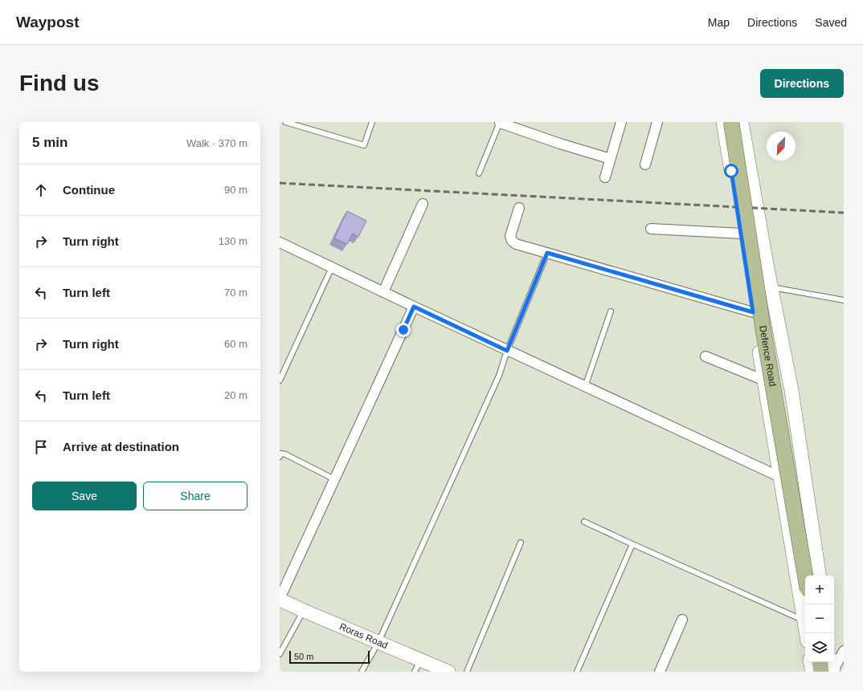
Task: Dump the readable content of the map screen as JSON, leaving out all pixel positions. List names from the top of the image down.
{
  "streets": {
    "main road": ["Defence Road"],
    "street": ["Roras Road"]
  },
  "scale_bar": "50 m",
  "north": "bottom left",
  "page": {
    "header": "Waypost",
    "nav": ["Map", "Directions", "Saved"],
    "buttons": [
      "Directions",
      ["Save", "Share"]
    ],
    "title": "Find us",
    "heading": ["5 min", "Walk · 370 m"],
    "list": [
      ["Continue", "90 m"],
      ["Turn right", "130 m"],
      ["Turn left", "70 m"],
      ["Turn right", "60 m"],
      ["Turn left", "20 m"],
      "Arrive at destination"
    ],
    "map_buttons": ["+", "−"],
    "scale": "50 m"
  }
}
